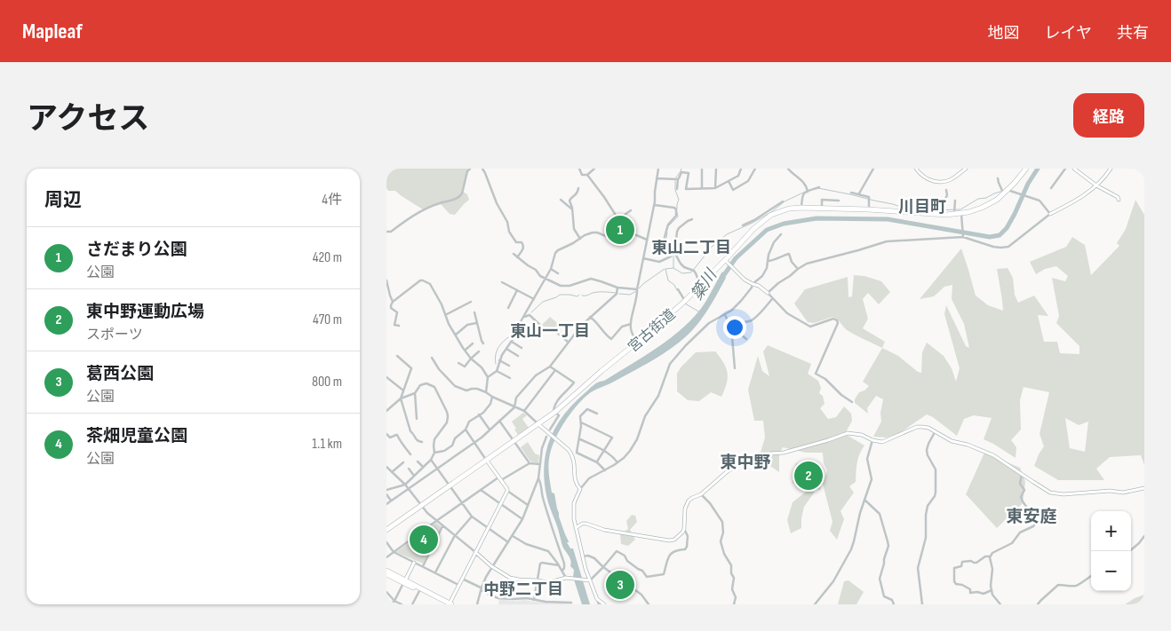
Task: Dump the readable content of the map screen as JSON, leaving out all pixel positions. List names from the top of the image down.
{
  "streets": {
    "highway": ["宮古街道"]
  },
  "districts": [
    "川目町",
    "東山二丁目",
    "東山一丁目",
    "東中野",
    "東安庭",
    "中野二丁目"
  ],
  "water": ["簗川"],
  "page": {
    "header": "Mapleaf",
    "nav": ["地図", "レイヤ", "共有"],
    "title": "アクセス",
    "buttons": "経路",
    "heading": ["周辺", "4件"],
    "pins": [
      "1",
      "2",
      "4",
      "3"
    ],
    "list": [
      {
        "mark": "1",
        "name": "さだまり公園",
        "note": "公園",
        "value": "420 m"
      },
      {
        "mark": "2",
        "name": "東中野運動広場",
        "note": "スポーツ",
        "value": "470 m"
      },
      {
        "mark": "3",
        "name": "葛西公園",
        "note": "公園",
        "value": "800 m"
      },
      {
        "mark": "4",
        "name": "茶畑児童公園",
        "note": "公園",
        "value": "1.1 km"
      }
    ],
    "map_buttons": ["+", "−"]
  }
}
